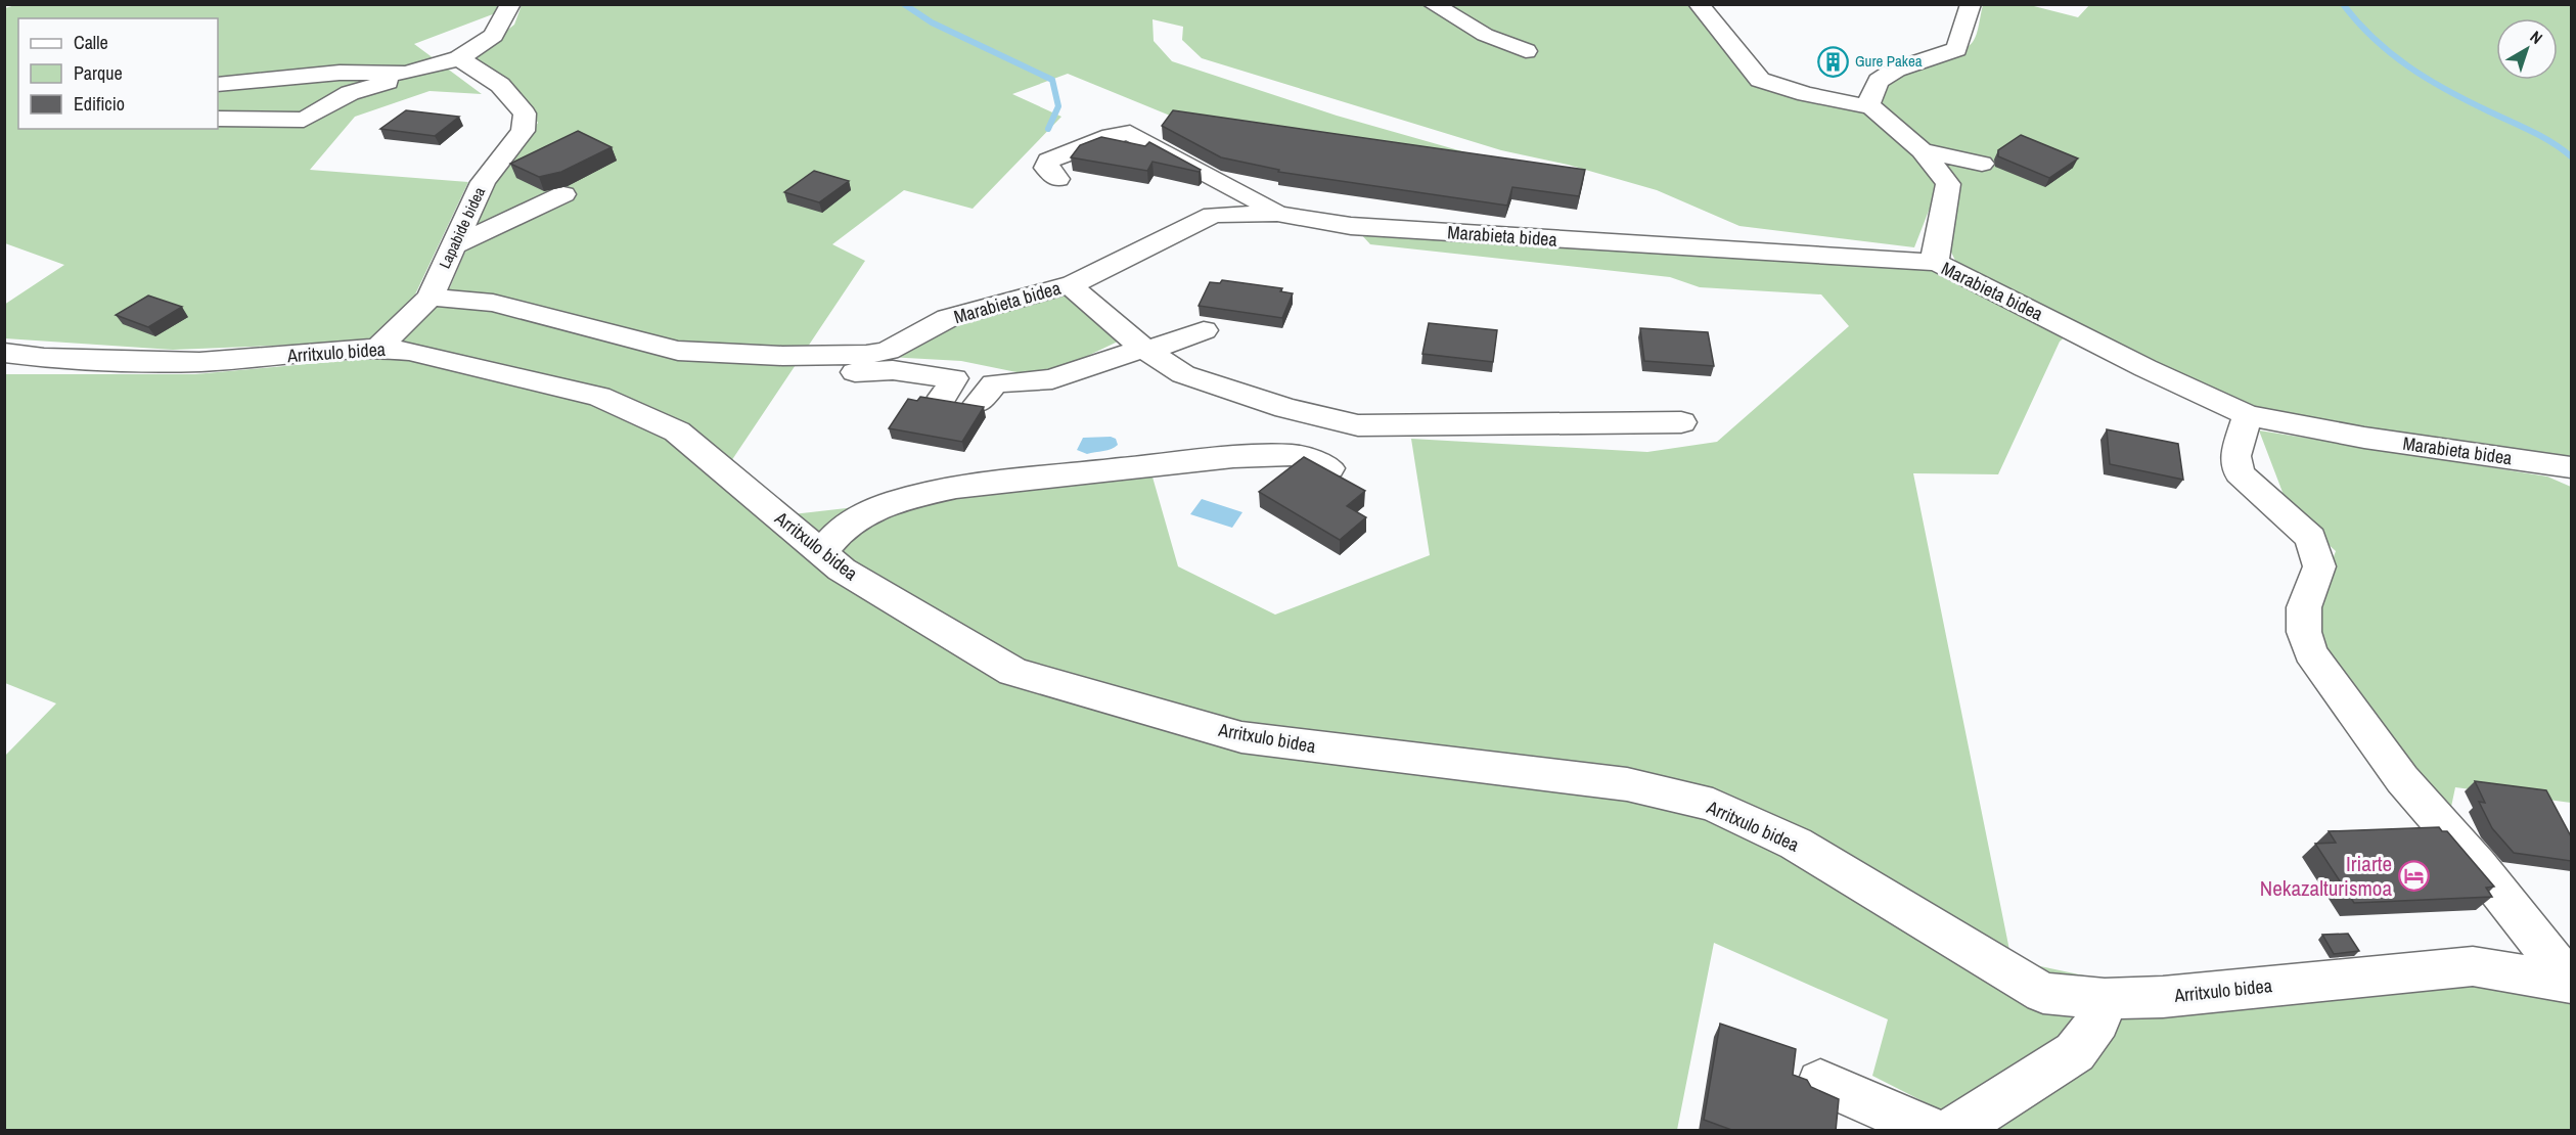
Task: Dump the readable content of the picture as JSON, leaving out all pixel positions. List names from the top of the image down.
{
  "streets": {
    "street": ["Lapabide bidea", "Marabieta bidea", "Arritxulo bidea"]
  },
  "crossings": [
    ["Lapabide bidea", "Marabieta bidea"],
    ["Lapabide bidea", "Arritxulo bidea"]
  ],
  "places": {
    "building": ["Gure Pakea"],
    "hotel": ["Iriarte Nekazalturismoa"]
  },
  "legend": ["Calle", "Parque", "Edificio"],
  "north": "top right"
}
